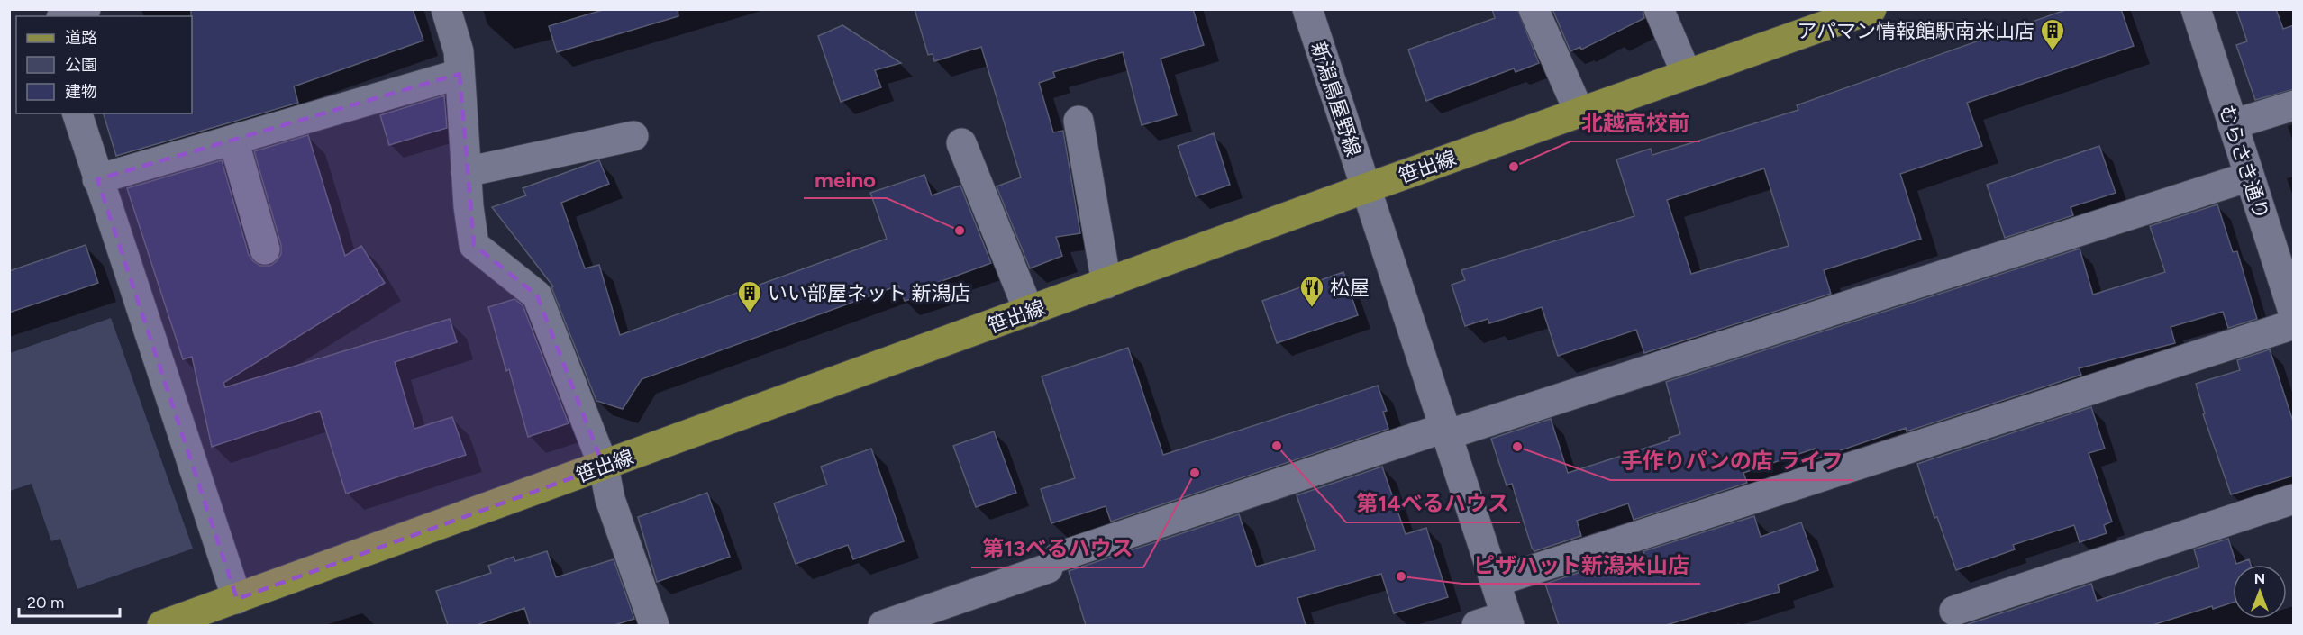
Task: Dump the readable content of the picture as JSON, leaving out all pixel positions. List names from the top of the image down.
{
  "streets": {
    "main road": ["笹出線"],
    "street": ["新潟鳥屋野線", "むらさき通り"]
  },
  "crossings": [
    ["新潟鳥屋野線", "笹出線"]
  ],
  "places": {
    "building": ["アパマン情報館駅南米山店", "いい部屋ネット 新潟店"],
    "other": [
      "北越高校前",
      "meino",
      "第14べるハウス",
      "手作りパンの店 ライフ",
      "第13べるハウス",
      "ピザハット新潟米山店"
    ],
    "restaurant": ["松屋"]
  },
  "legend": ["道路", "公園", "建物"],
  "scale_bar": "20 m",
  "north": "top"
}
